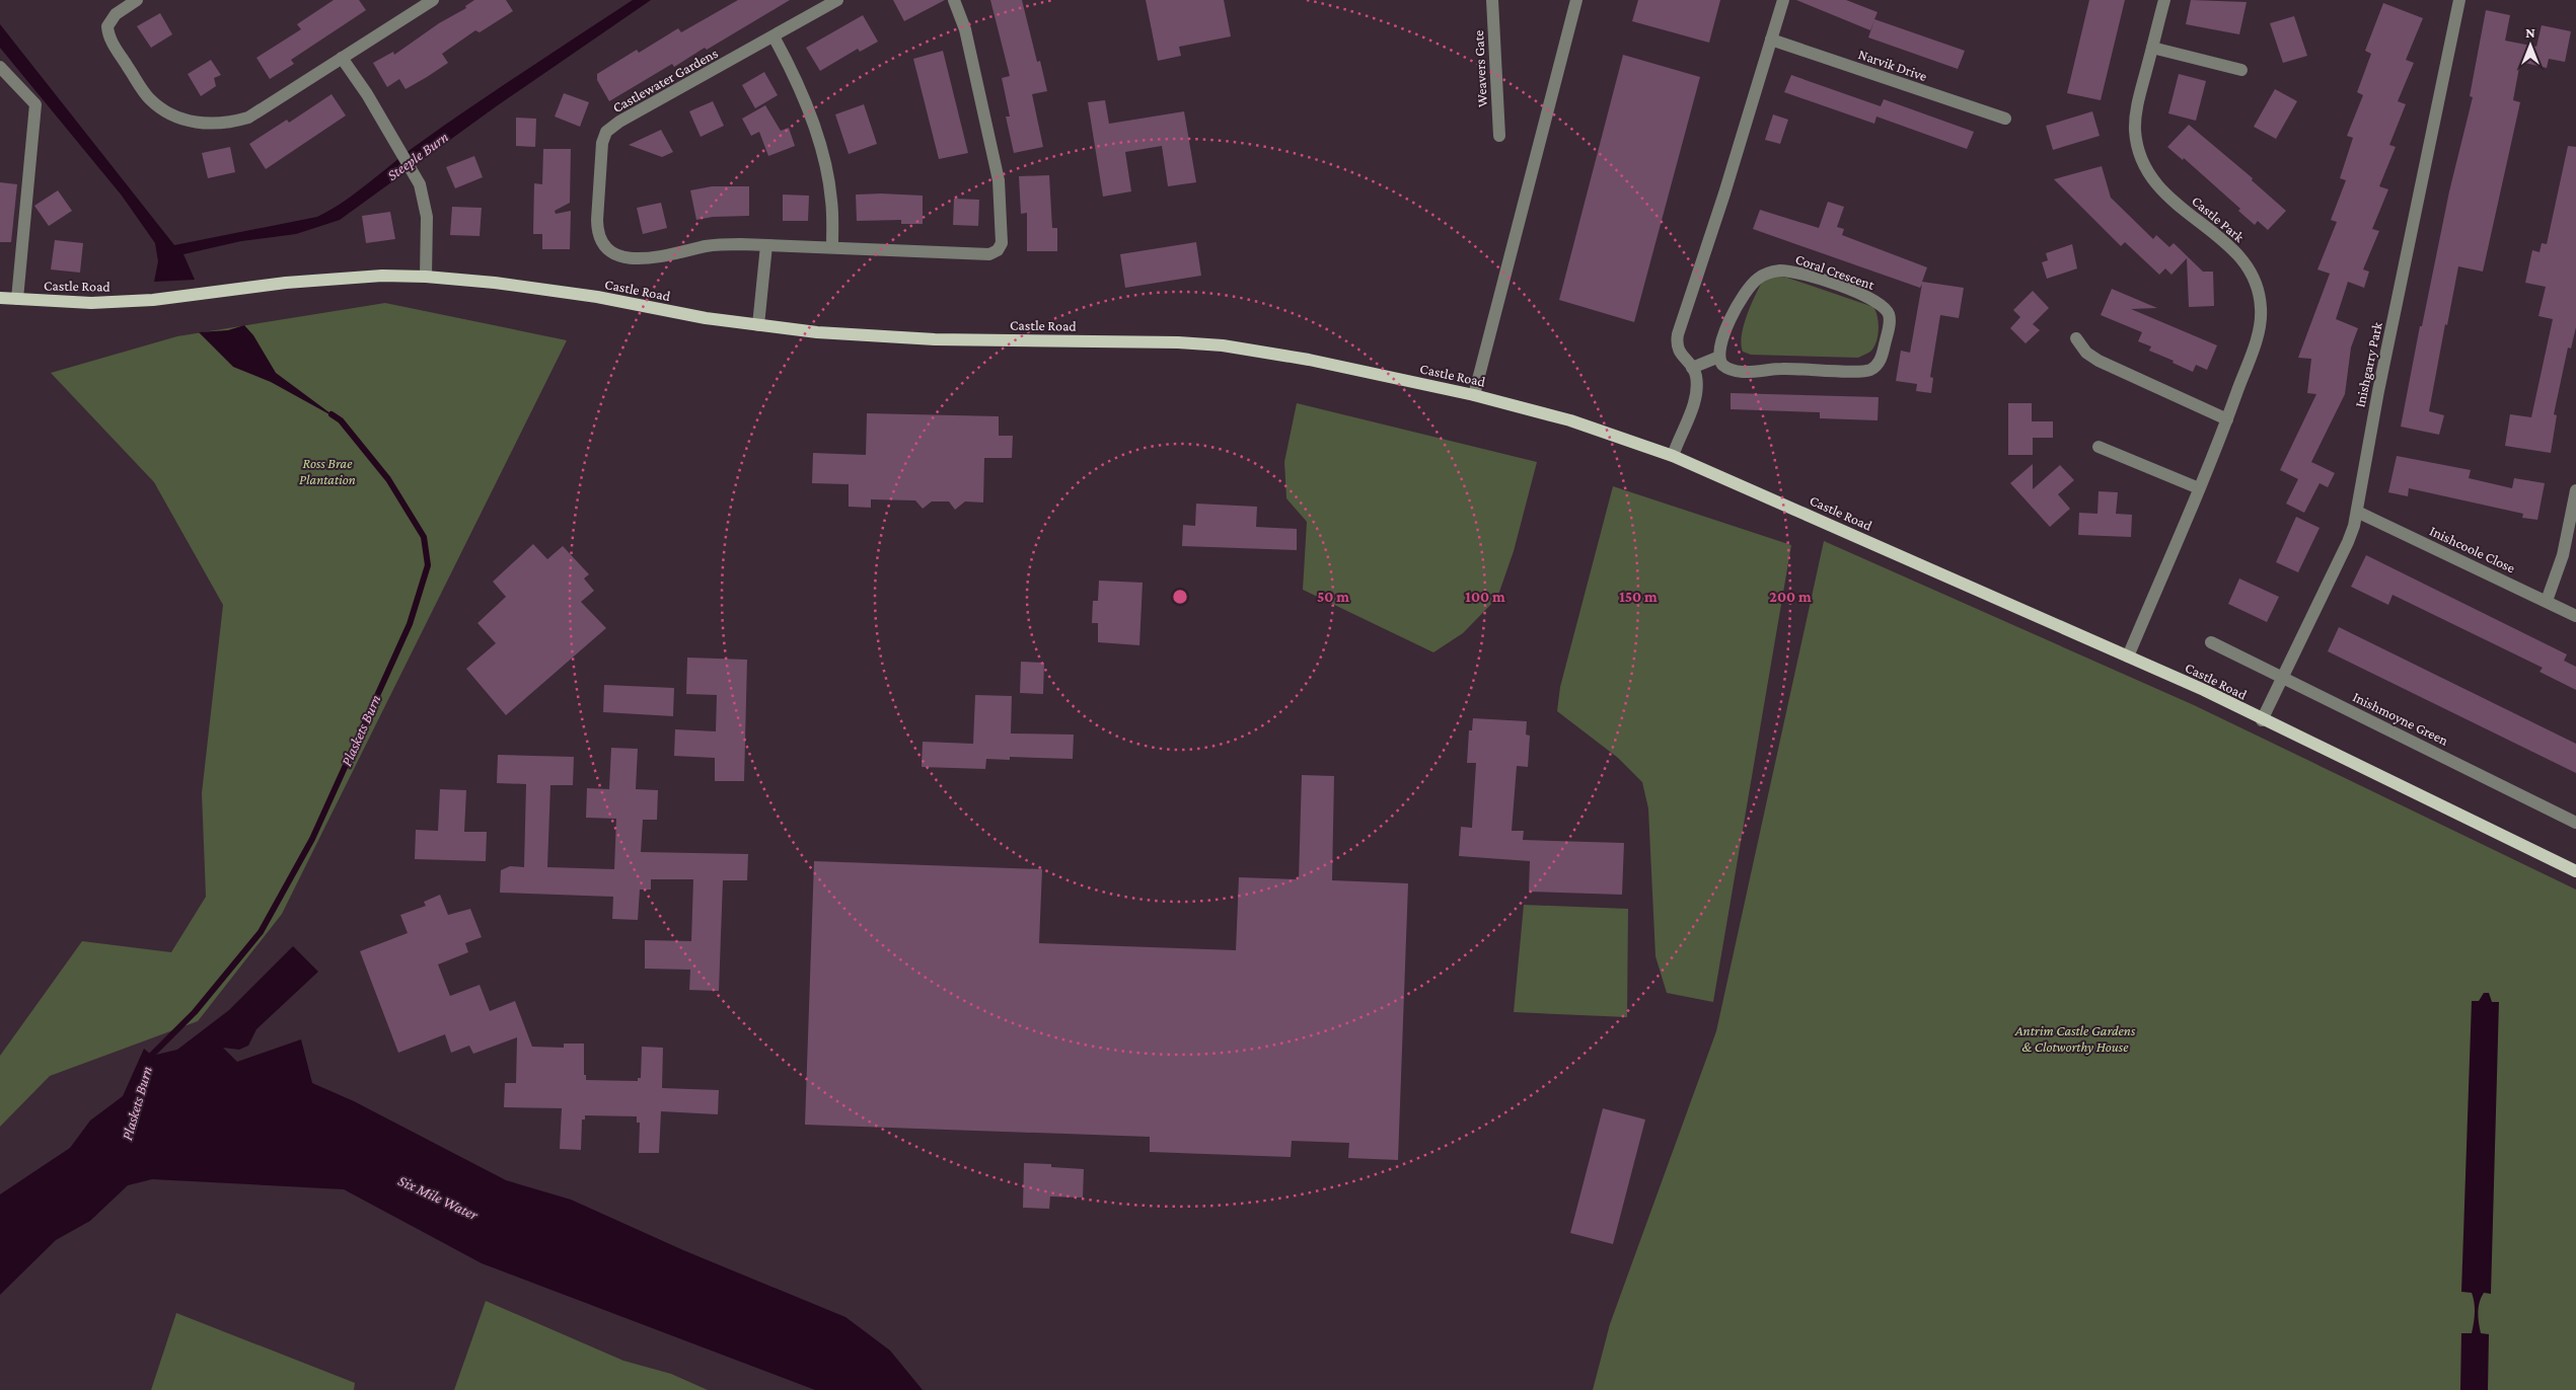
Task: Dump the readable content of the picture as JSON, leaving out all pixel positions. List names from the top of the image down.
{
  "streets": {
    "main road": ["Castle Road"],
    "street": [
      "Narvik Drive",
      "Weavers Gate",
      "Castlewater Gardens",
      "Castle Park",
      "Coral Crescent",
      "Inishgarry Park",
      "Inishcoole Close",
      "Inishmoyne Green"
    ]
  },
  "crossings": [
    ["Castle Park", "Castle Road"],
    ["Castle Road", "Inishgarry Park"],
    ["Inishgarry Park", "Inishcoole Close"],
    ["Inishgarry Park", "Inishmoyne Green"]
  ],
  "water": ["Steeple Burn", "Plaskets Burn", "Six Mile Water"],
  "parks": ["Ross Brae Plantation", "Antrim Castle Gardens & Clotworthy House"],
  "north": "top",
  "rings": [
    "50 m",
    "100 m",
    "150 m",
    "200 m"
  ]
}
